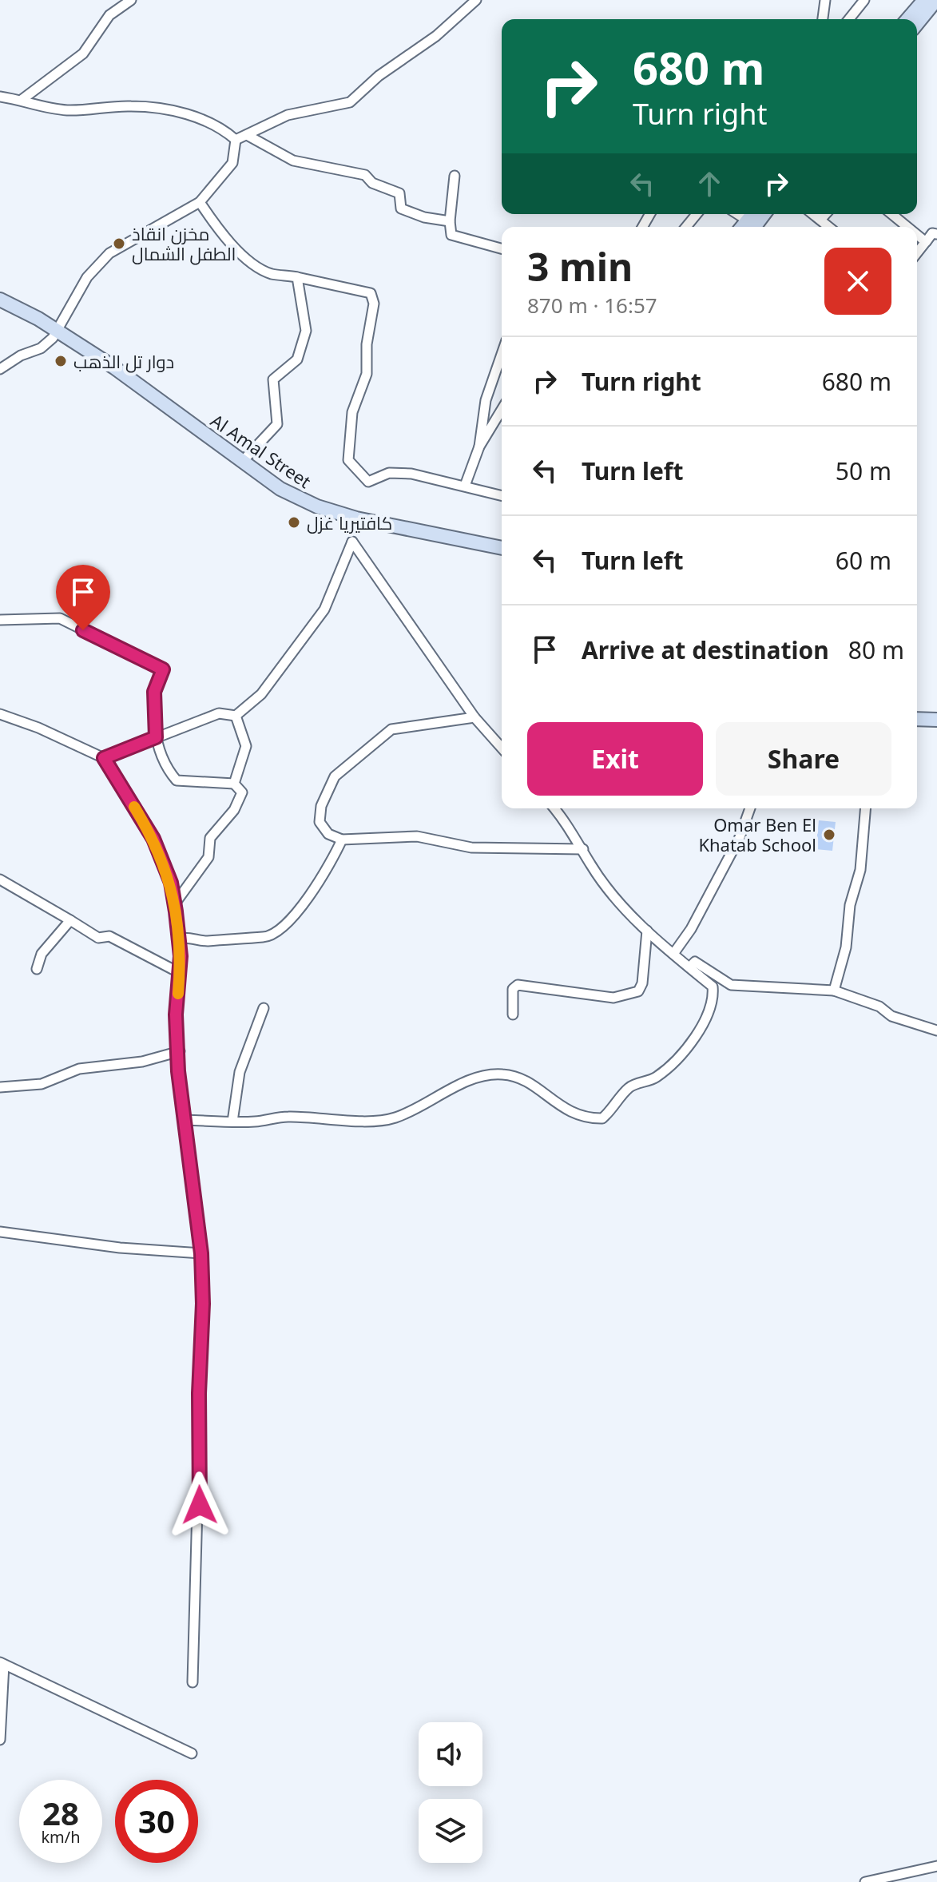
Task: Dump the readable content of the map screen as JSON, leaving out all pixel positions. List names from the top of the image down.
{
  "streets": {
    "main road": ["Al Amal Street"]
  },
  "places": [
    "مخزن انقاذ الطفل الشمال",
    "دوار تل الذهب",
    "كافتيريا غزل",
    "Omar Ben El Khatab School"
  ],
  "page": {
    "turn": ["680 m", "Turn right"],
    "heading": ["3 min", "870 m · 16:57"],
    "list": [
      {
        "name": "Turn right",
        "value": "680 m"
      },
      {
        "name": "Turn left",
        "value": "50 m"
      },
      {
        "name": "Turn left",
        "value": "60 m"
      },
      {
        "name": "Arrive at destination",
        "value": "80 m"
      }
    ],
    "buttons": ["Exit", "Share"],
    "speed": "28 km/h",
    "limit": "30"
  }
}
